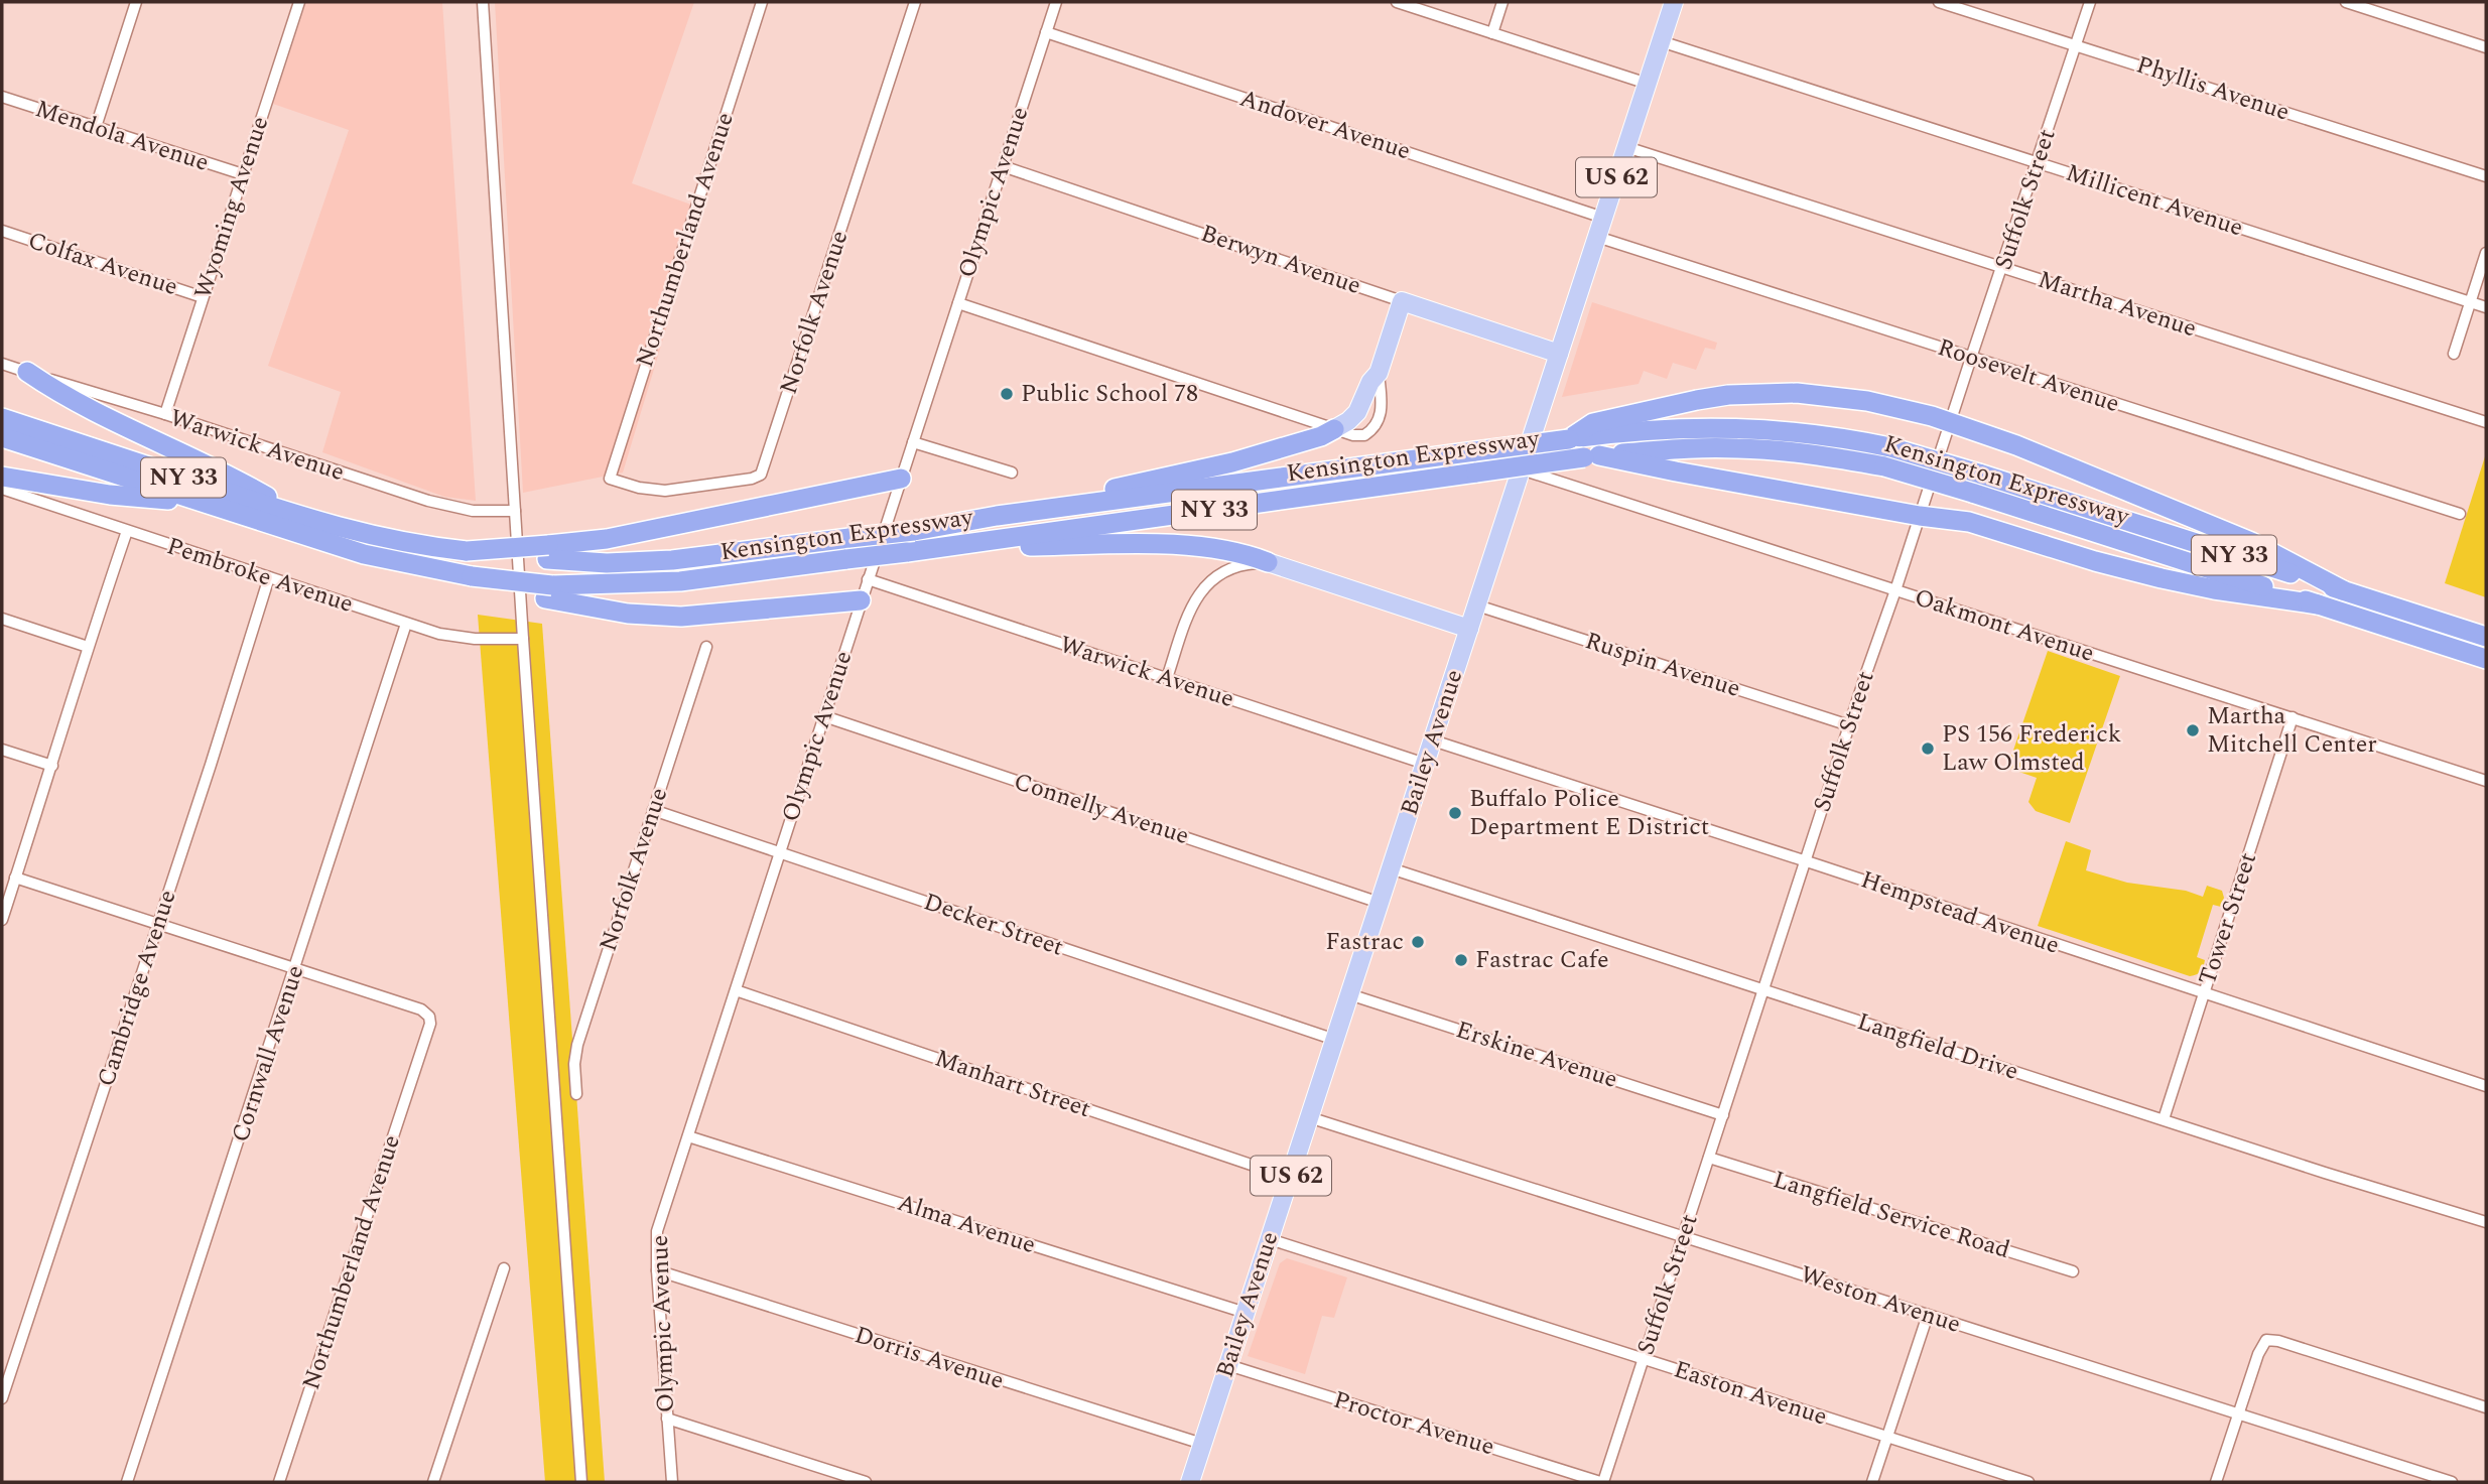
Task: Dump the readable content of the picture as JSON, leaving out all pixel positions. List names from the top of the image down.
{
  "streets": {
    "highway": ["Kensington Expressway", "NY 33"],
    "main road": ["US 62", "Berwyn Avenue", "Bailey Avenue"],
    "street": [
      "Phyllis Avenue",
      "Andover Avenue",
      "Mendola Avenue",
      "Olympic Avenue",
      "Suffolk Street",
      "Millicent Avenue",
      "Wyoming Avenue",
      "Northumberland Avenue",
      "Colfax Avenue",
      "Martha Avenue",
      "Norfolk Avenue",
      "Roosevelt Avenue",
      "Warwick Avenue",
      "Pembroke Avenue",
      "Oakmont Avenue",
      "Ruspin Avenue",
      "Connelly Avenue",
      "Hempstead Avenue",
      "Tower Street",
      "Decker Street",
      "Cambridge Avenue",
      "Langfield Drive",
      "Cornwall Avenue",
      "Erskine Avenue",
      "Manhart Street",
      "Langfield Service Road",
      "Alma Avenue",
      "Weston Avenue",
      "Dorris Avenue",
      "Easton Avenue",
      "Proctor Avenue"
    ]
  },
  "crossings": [
    ["Phyllis Avenue", "Suffolk Street"],
    ["Andover Avenue", "Olympic Avenue"],
    ["Andover Avenue", "Bailey Avenue"],
    ["Mendola Avenue", "Wyoming Avenue"],
    ["Olympic Avenue", "Berwyn Avenue"],
    ["Olympic Avenue", "Warwick Avenue"],
    ["Olympic Avenue", "Connelly Avenue"],
    ["Olympic Avenue", "Decker Street"],
    ["Olympic Avenue", "Manhart Street"],
    ["Olympic Avenue", "Alma Avenue"],
    ["Olympic Avenue", "Dorris Avenue"],
    ["Suffolk Street", "Millicent Avenue"],
    ["Suffolk Street", "Martha Avenue"],
    ["Suffolk Street", "Roosevelt Avenue"],
    ["Suffolk Street", "Oakmont Avenue"],
    ["Suffolk Street", "Ruspin Avenue"],
    ["Suffolk Street", "Hempstead Avenue"],
    ["Suffolk Street", "Langfield Drive"],
    ["Suffolk Street", "Erskine Avenue"],
    ["Suffolk Street", "Langfield Service Road"],
    ["Suffolk Street", "Weston Avenue"],
    ["Suffolk Street", "Easton Avenue"],
    ["Suffolk Street", "Proctor Avenue"],
    ["Millicent Avenue", "Bailey Avenue"],
    ["Wyoming Avenue", "Colfax Avenue"],
    ["Wyoming Avenue", "Warwick Avenue"],
    ["Northumberland Avenue", "Norfolk Avenue"],
    ["Northumberland Avenue", "Cambridge Avenue"],
    ["Northumberland Avenue", "Cornwall Avenue"],
    ["Berwyn Avenue", "Bailey Avenue"],
    ["Martha Avenue", "Bailey Avenue"],
    ["Norfolk Avenue", "Decker Street"],
    ["Roosevelt Avenue", "Bailey Avenue"],
    ["Warwick Avenue", "Bailey Avenue"],
    ["Kensington Expressway", "NY 33"],
    ["Pembroke Avenue", "Cambridge Avenue"],
    ["Pembroke Avenue", "Cornwall Avenue"],
    ["Oakmont Avenue", "Bailey Avenue"],
    ["Oakmont Avenue", "Tower Street"],
    ["Ruspin Avenue", "Bailey Avenue"],
    ["Bailey Avenue", "Connelly Avenue"],
    ["Bailey Avenue", "Hempstead Avenue"],
    ["Bailey Avenue", "Decker Street"],
    ["Bailey Avenue", "Langfield Drive"],
    ["Bailey Avenue", "Erskine Avenue"],
    ["Bailey Avenue", "Manhart Street"],
    ["Bailey Avenue", "Alma Avenue"],
    ["Bailey Avenue", "Weston Avenue"],
    ["Bailey Avenue", "Dorris Avenue"],
    ["Bailey Avenue", "Easton Avenue"],
    ["Bailey Avenue", "Proctor Avenue"],
    ["Hempstead Avenue", "Tower Street"],
    ["Tower Street", "Langfield Drive"]
  ],
  "places": [
    "Public School 78",
    "Martha Mitchell Center",
    "PS 156 Frederick Law Olmsted",
    "Buffalo Police Department E District",
    "Fastrac",
    "Fastrac Cafe"
  ]
}
